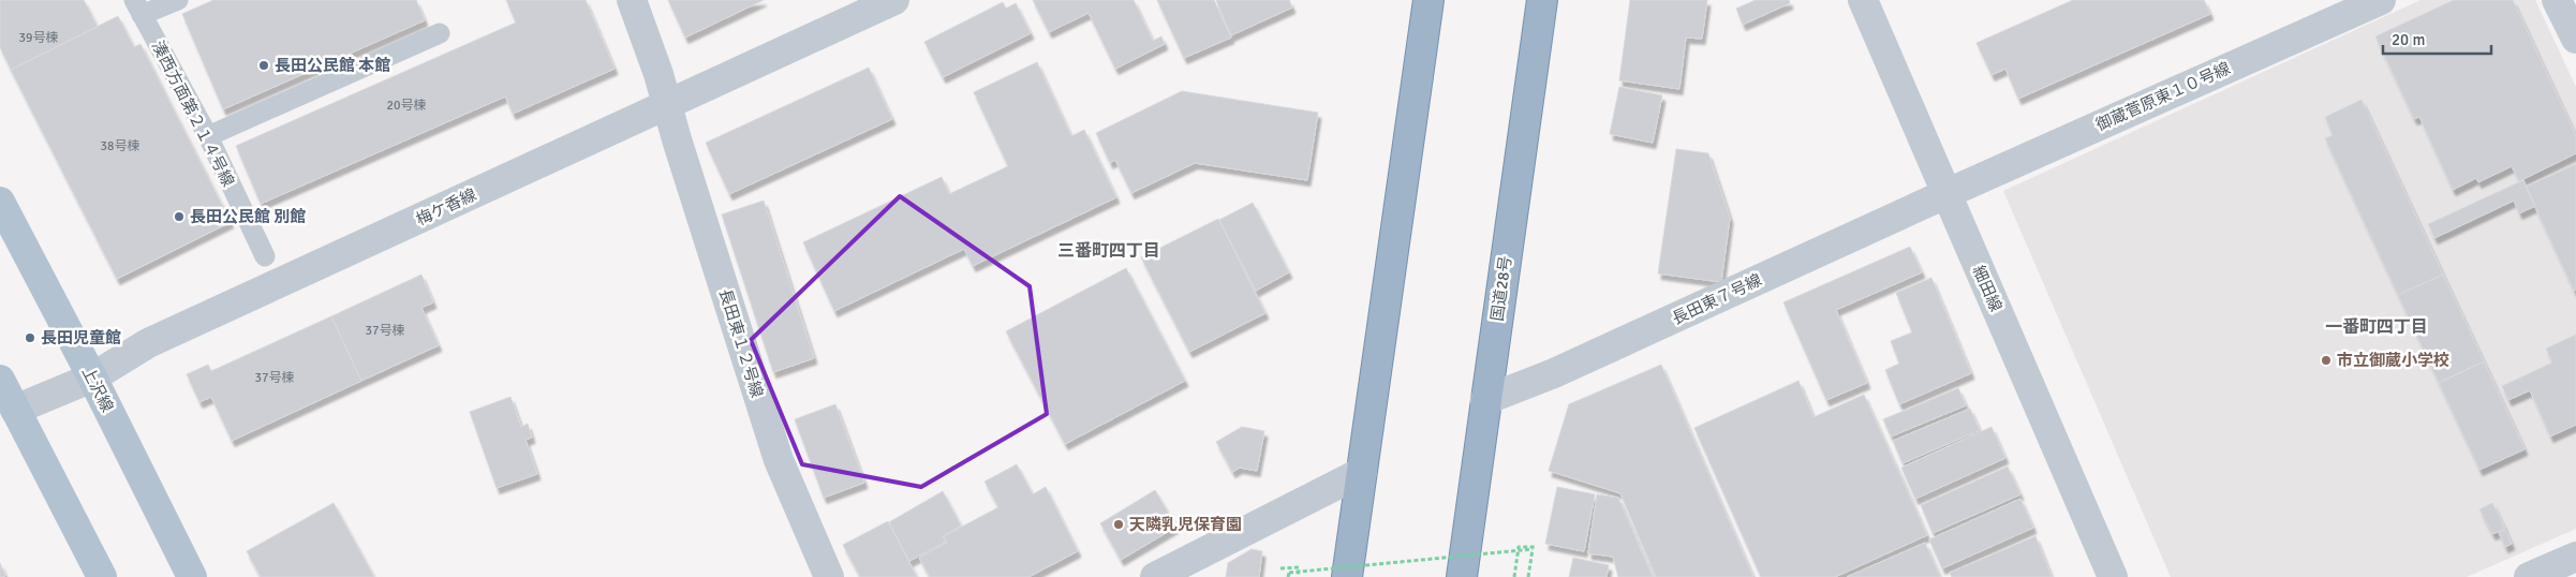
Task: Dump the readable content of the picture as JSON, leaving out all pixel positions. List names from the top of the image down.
{
  "streets": {
    "highway": ["国道28号"],
    "main road": ["上沢線"],
    "street": [
      "御蔵菅原東１０号線",
      "梅ケ香線",
      "細田線",
      "長田東７号線",
      "長田東１２号線"
    ],
    "lane": ["湊西方面第２１４号線"]
  },
  "crossings": [
    ["御蔵菅原東１０号線", "細田線"],
    ["御蔵菅原東１０号線", "長田東７号線"],
    ["梅ケ香線", "長田東１２号線"],
    ["梅ケ香線", "上沢線"],
    ["国道28号", "長田東７号線"],
    ["細田線", "長田東７号線"]
  ],
  "districts": ["三番町四丁目", "一番町四丁目"],
  "places": [
    "長田公民館 本館",
    "長田公民館 別館",
    "長田児童館",
    "市立御蔵小学校",
    "天隣乳児保育園"
  ],
  "house_numbers": [
    "39号棟",
    "20号棟",
    "38号棟",
    "37号棟",
    "37号棟"
  ],
  "scale_bar": "20 m"
}
